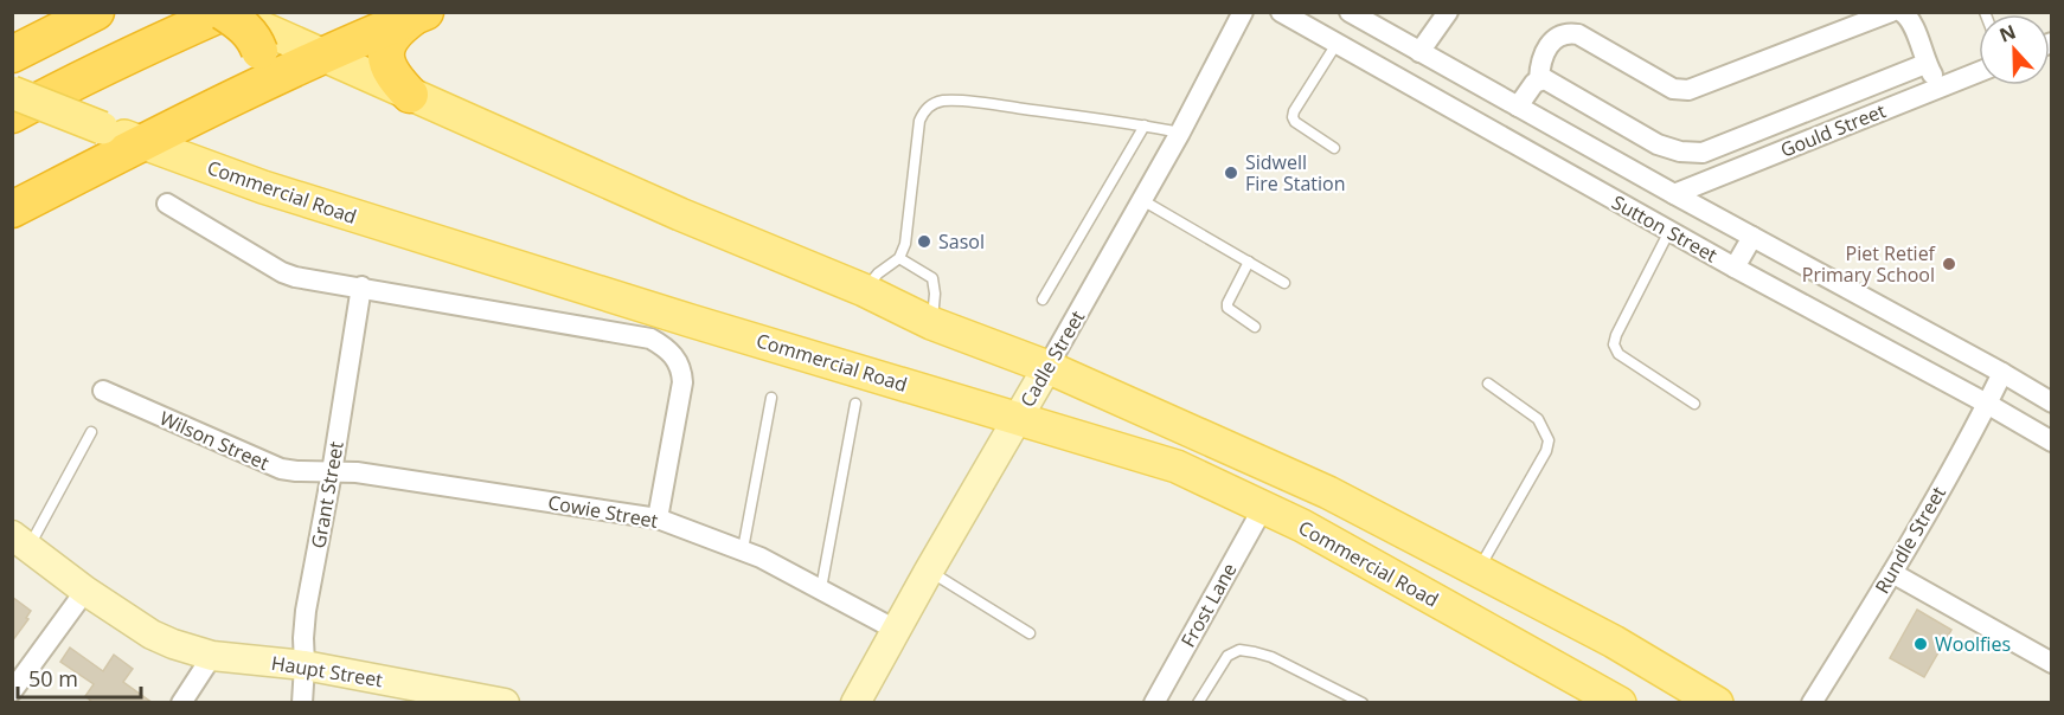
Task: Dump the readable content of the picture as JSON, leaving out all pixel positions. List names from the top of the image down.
{
  "streets": {
    "main road": ["Commercial Road"],
    "street": [
      "Gould Street",
      "Sutton Street",
      "Cadle Street",
      "Wilson Street",
      "Grant Street",
      "Cowie Street",
      "Rundle Street",
      "Frost Lane",
      "Haupt Street"
    ]
  },
  "crossings": [
    ["Gould Street", "Sutton Street"],
    ["Commercial Road", "Cadle Street"],
    ["Commercial Road", "Frost Lane"],
    ["Sutton Street", "Rundle Street"],
    ["Cadle Street", "Cowie Street"],
    ["Wilson Street", "Grant Street"],
    ["Wilson Street", "Cowie Street"],
    ["Grant Street", "Cowie Street"],
    ["Grant Street", "Haupt Street"]
  ],
  "places": [
    "Sidwell Fire Station",
    "Sasol",
    "Piet Retief Primary School",
    "Woolfies"
  ],
  "scale_bar": "50 m",
  "north": "top"
}
